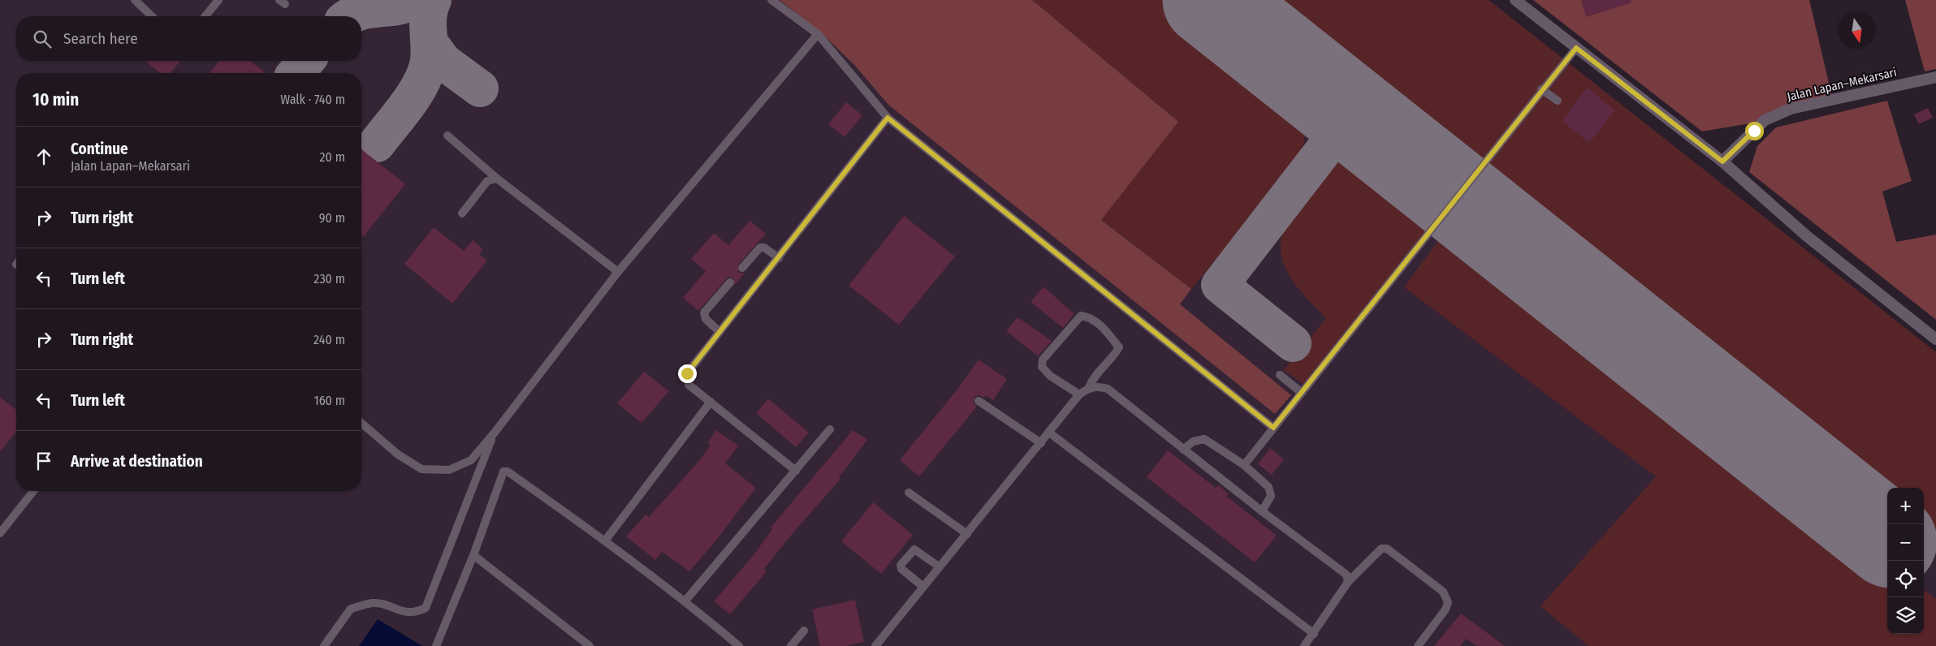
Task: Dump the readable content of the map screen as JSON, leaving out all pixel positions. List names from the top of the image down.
{
  "streets": {
    "street": ["Jalan Lapan–Mekarsari"]
  },
  "north": "bottom",
  "page": {
    "search": "Search here",
    "heading": ["10 min", "Walk · 740 m"],
    "list": [
      ["Continue", "Jalan Lapan–Mekarsari", "20 m"],
      ["Turn right", "90 m"],
      ["Turn left", "230 m"],
      ["Turn right", "240 m"],
      ["Turn left", "160 m"],
      "Arrive at destination"
    ],
    "map_buttons": ["+", "−"]
  }
}
